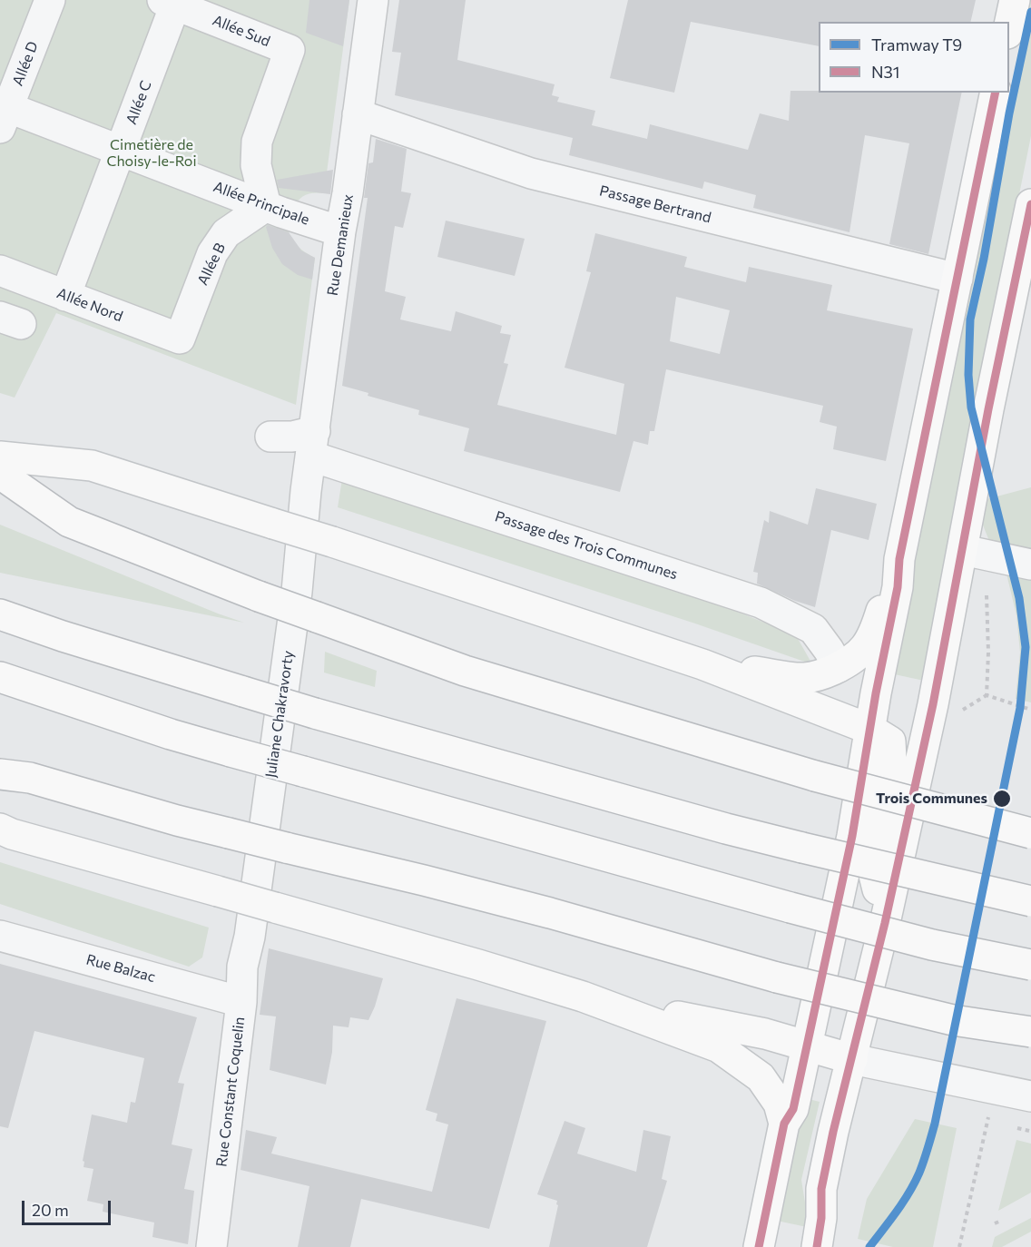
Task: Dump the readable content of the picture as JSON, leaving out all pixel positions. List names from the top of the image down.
{
  "streets": {
    "street": [
      "Allée Sud",
      "Allée D",
      "Allée C",
      "Allée Principale",
      "Passage Bertrand",
      "Rue Demanieux",
      "Allée B",
      "Allée Nord",
      "Passage des Trois Communes",
      "Juliane Chakravorty",
      "Rue Balzac",
      "Rue Constant Coquelin"
    ]
  },
  "crossings": [
    ["Allée Sud", "Allée C"],
    ["Allée Sud", "Allée Principale"],
    ["Allée Sud", "Allée B"],
    ["Allée D", "Allée Principale"],
    ["Allée C", "Allée Principale"],
    ["Allée C", "Allée Nord"],
    ["Allée Principale", "Rue Demanieux"],
    ["Allée Principale", "Allée B"],
    ["Passage Bertrand", "Rue Demanieux"],
    ["Rue Demanieux", "Passage des Trois Communes"],
    ["Rue Demanieux", "Juliane Chakravorty"],
    ["Allée B", "Allée Nord"],
    ["Juliane Chakravorty", "Rue Constant Coquelin"],
    ["Rue Balzac", "Rue Constant Coquelin"]
  ],
  "parks": ["Cimetière de Choisy-le-Roi"],
  "places": ["Trois Communes"],
  "lines": ["tram line T9", "transit line N31"],
  "legend": ["Tramway T9", "N31"],
  "scale_bar": "20 m"
}
